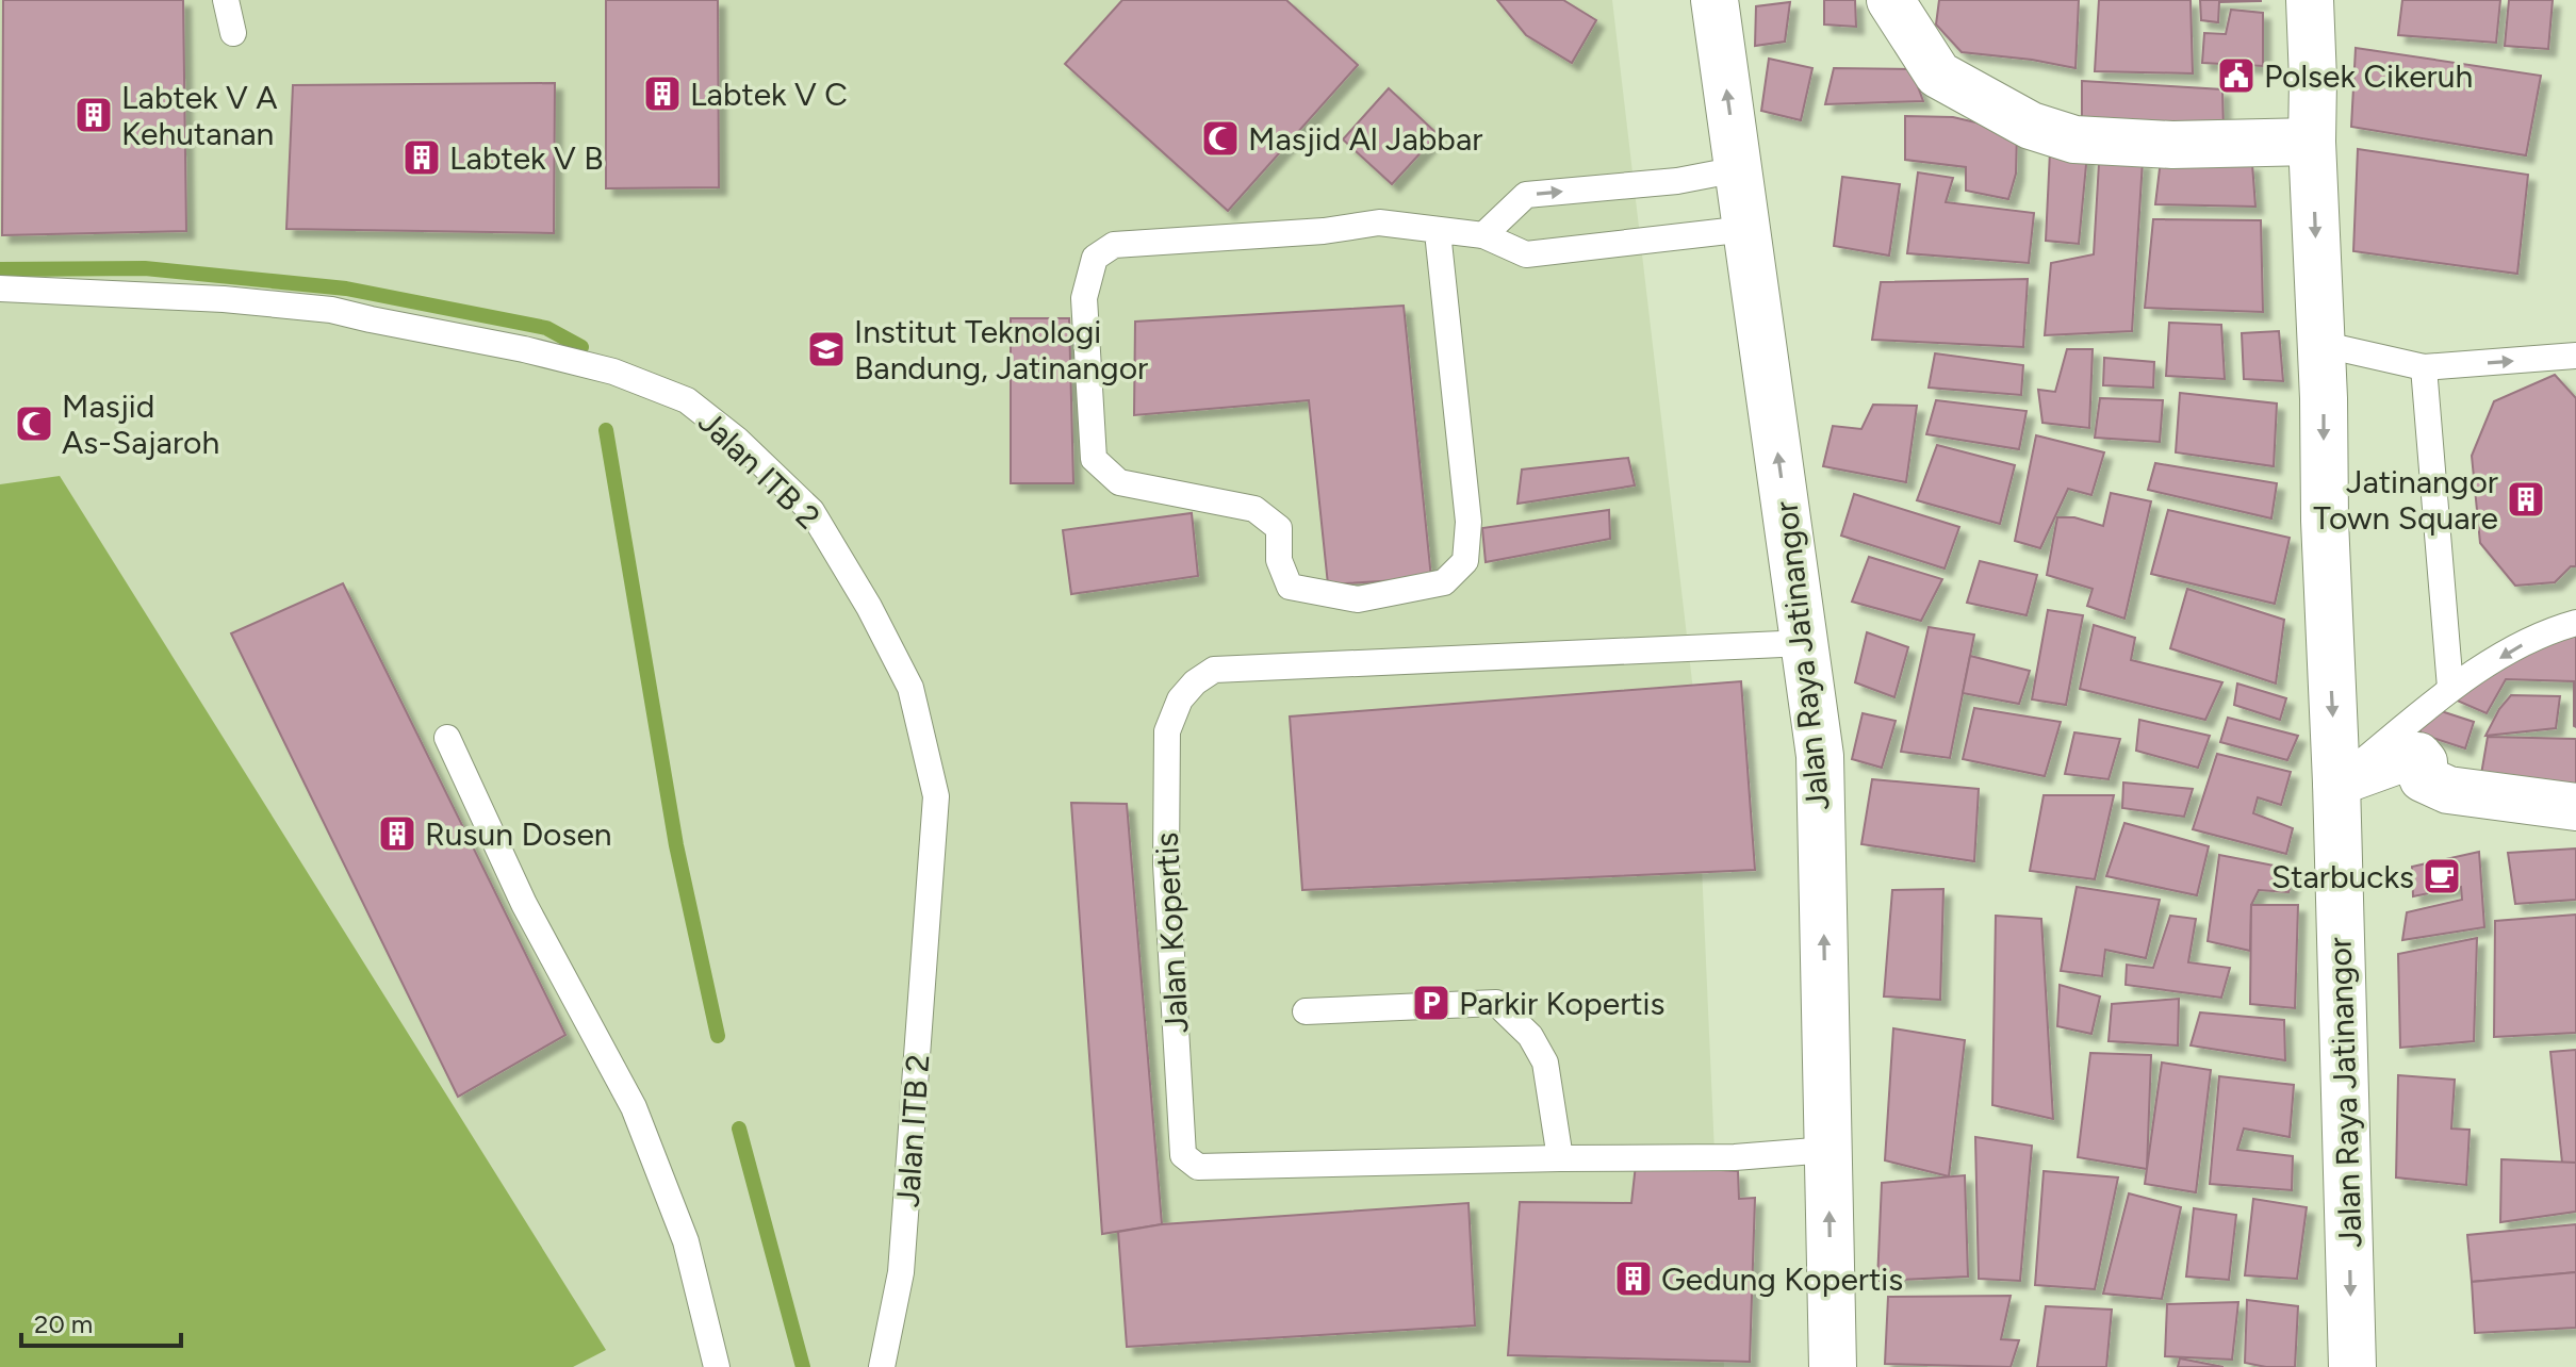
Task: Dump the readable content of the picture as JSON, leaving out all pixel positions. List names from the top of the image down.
{
  "streets": {
    "main road": ["Jalan Raya Jatinangor"],
    "lane": ["Jalan ITB 2", "Jalan Kopertis"]
  },
  "crossings": [
    ["Jalan Raya Jatinangor", "Jalan Kopertis"]
  ],
  "places": {
    "public building": ["Polsek Cikeruh"],
    "building": [
      "Labtek V C",
      "Labtek V A Kehutanan",
      "Labtek V B",
      "Jatinangor Town Square",
      "Rusun Dosen",
      "Gedung Kopertis"
    ],
    "mosque": ["Masjid Al Jabbar", "Masjid As-Sajaroh"],
    "school or university": ["Institut Teknologi Bandung, Jatinangor"],
    "cafe": ["Starbucks"],
    "parking": ["Parkir Kopertis"]
  },
  "scale_bar": "20 m"
}
